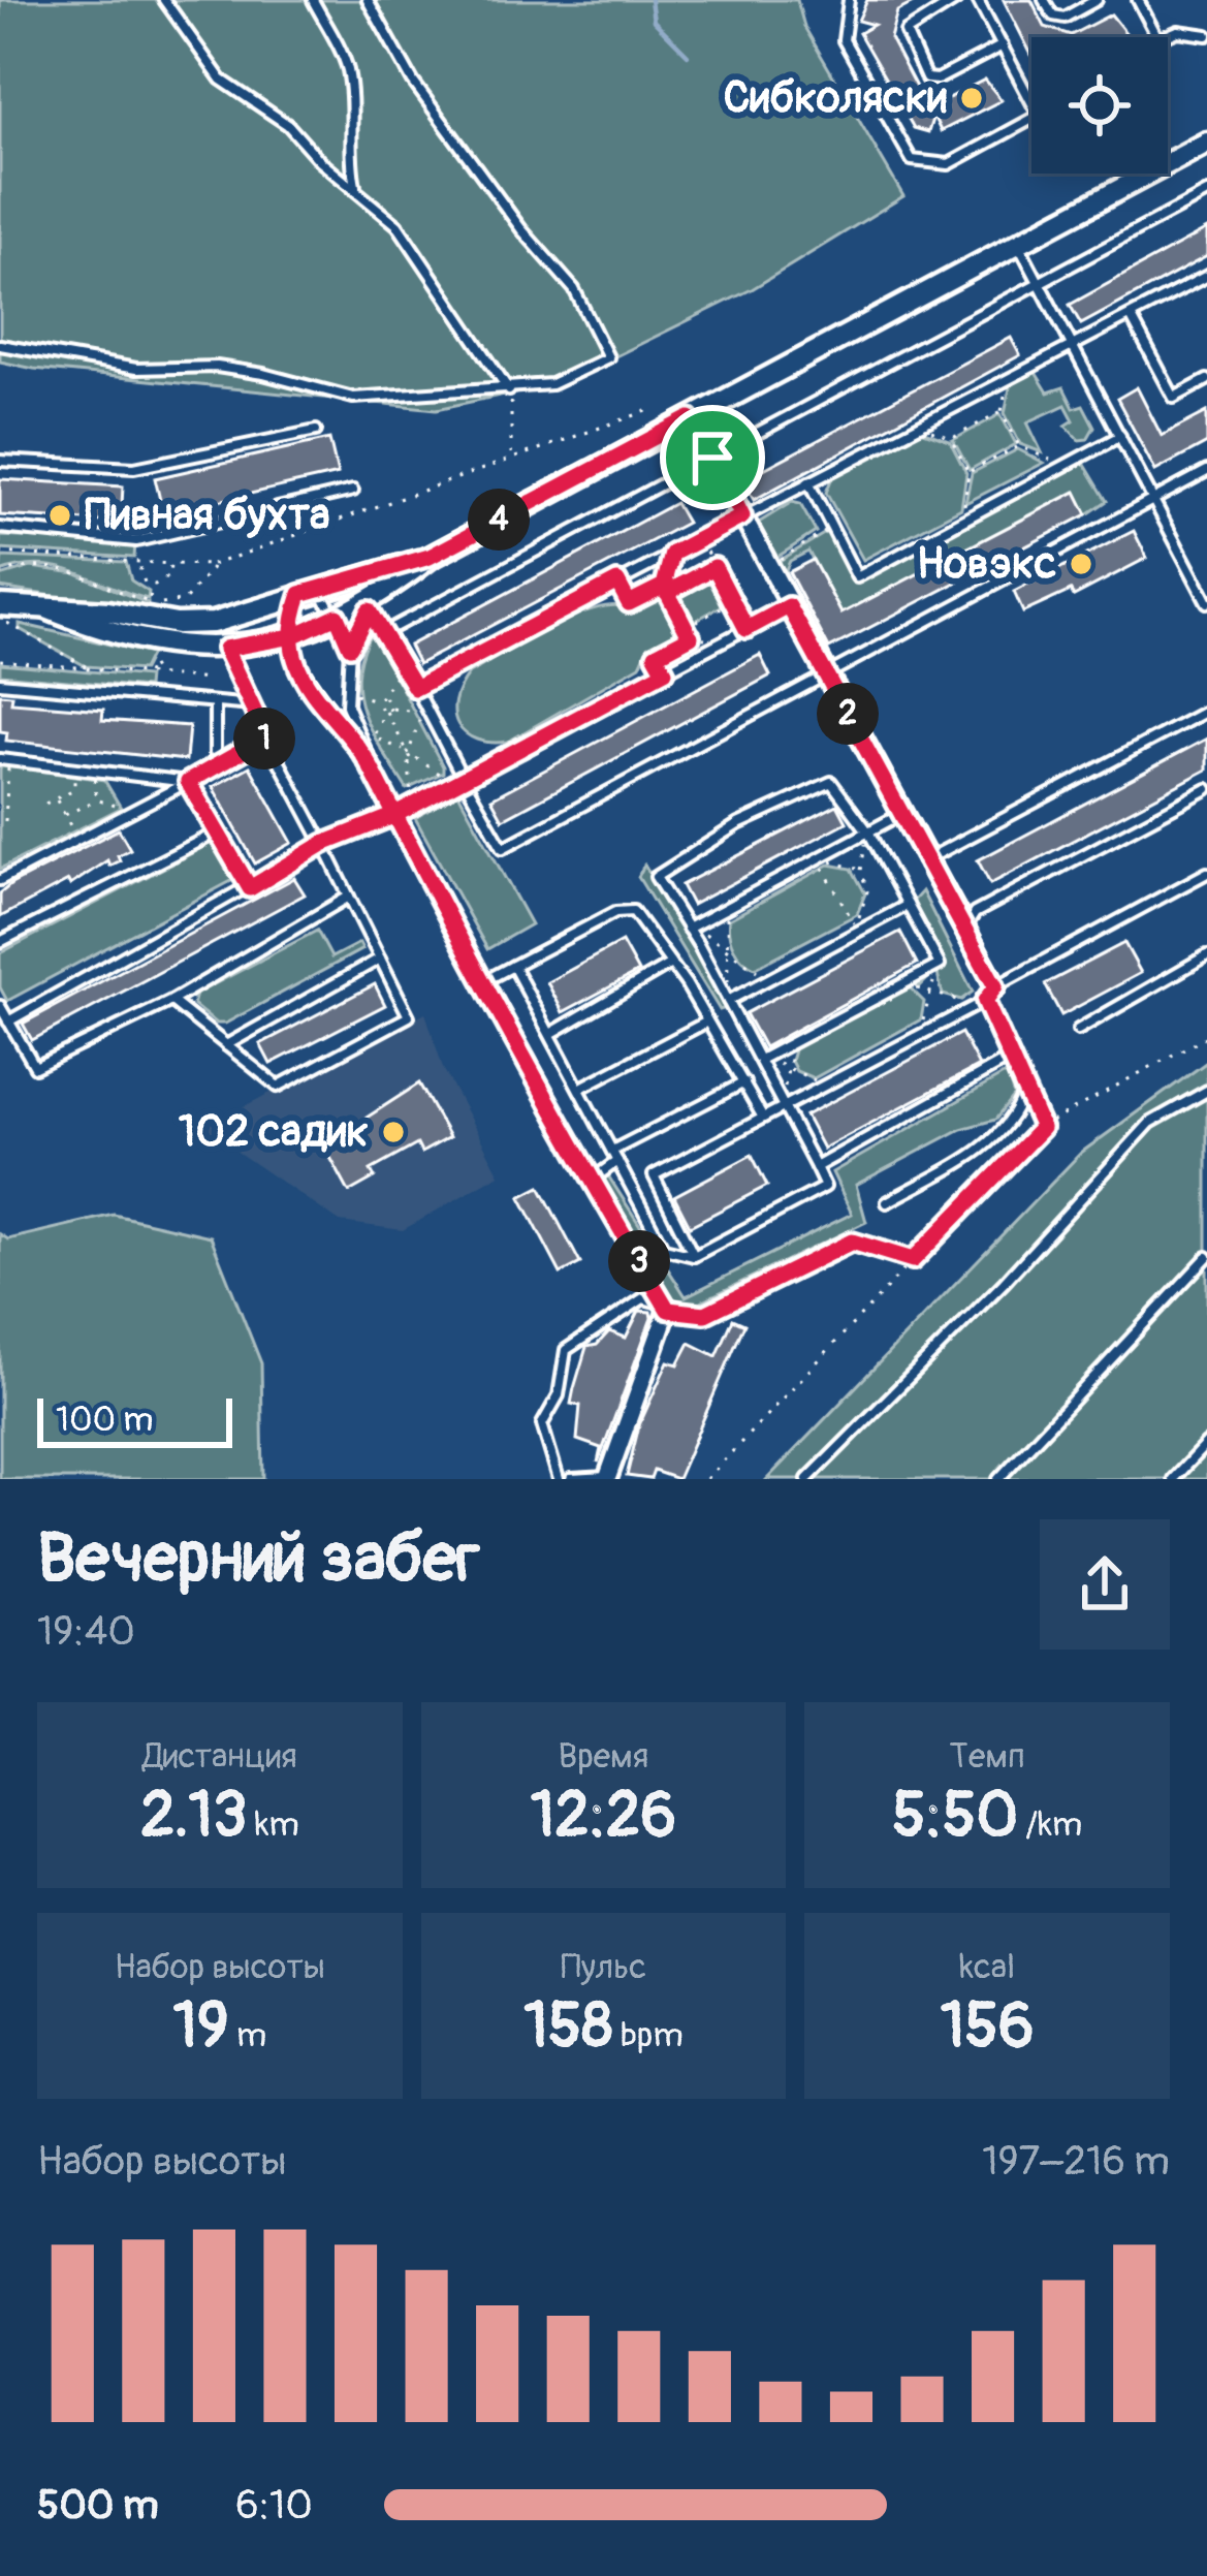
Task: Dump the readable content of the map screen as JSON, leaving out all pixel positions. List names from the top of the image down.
{
  "places": [
    "Сибколяски",
    "Пивная бухта",
    "Новэкс",
    "102 садик"
  ],
  "scale_bar": "100 m",
  "page": {
    "pins": [
      "4",
      "2",
      "1",
      "3"
    ],
    "scale": "100 m",
    "heading": ["Вечерний забег", "19:40"],
    "stats": [
      ["Дистанция", "2.13 km"],
      ["Время", "12:26"],
      ["Темп", "5:50 /km"],
      ["Набор высоты", "19 m"],
      ["Пульс", "158 bpm"],
      ["kcal", "156"]
    ],
    "chart": ["Набор высоты", "197–216 m"],
    "list": [
      {
        "name": "500 m",
        "note": "6:10"
      }
    ]
  }
}
